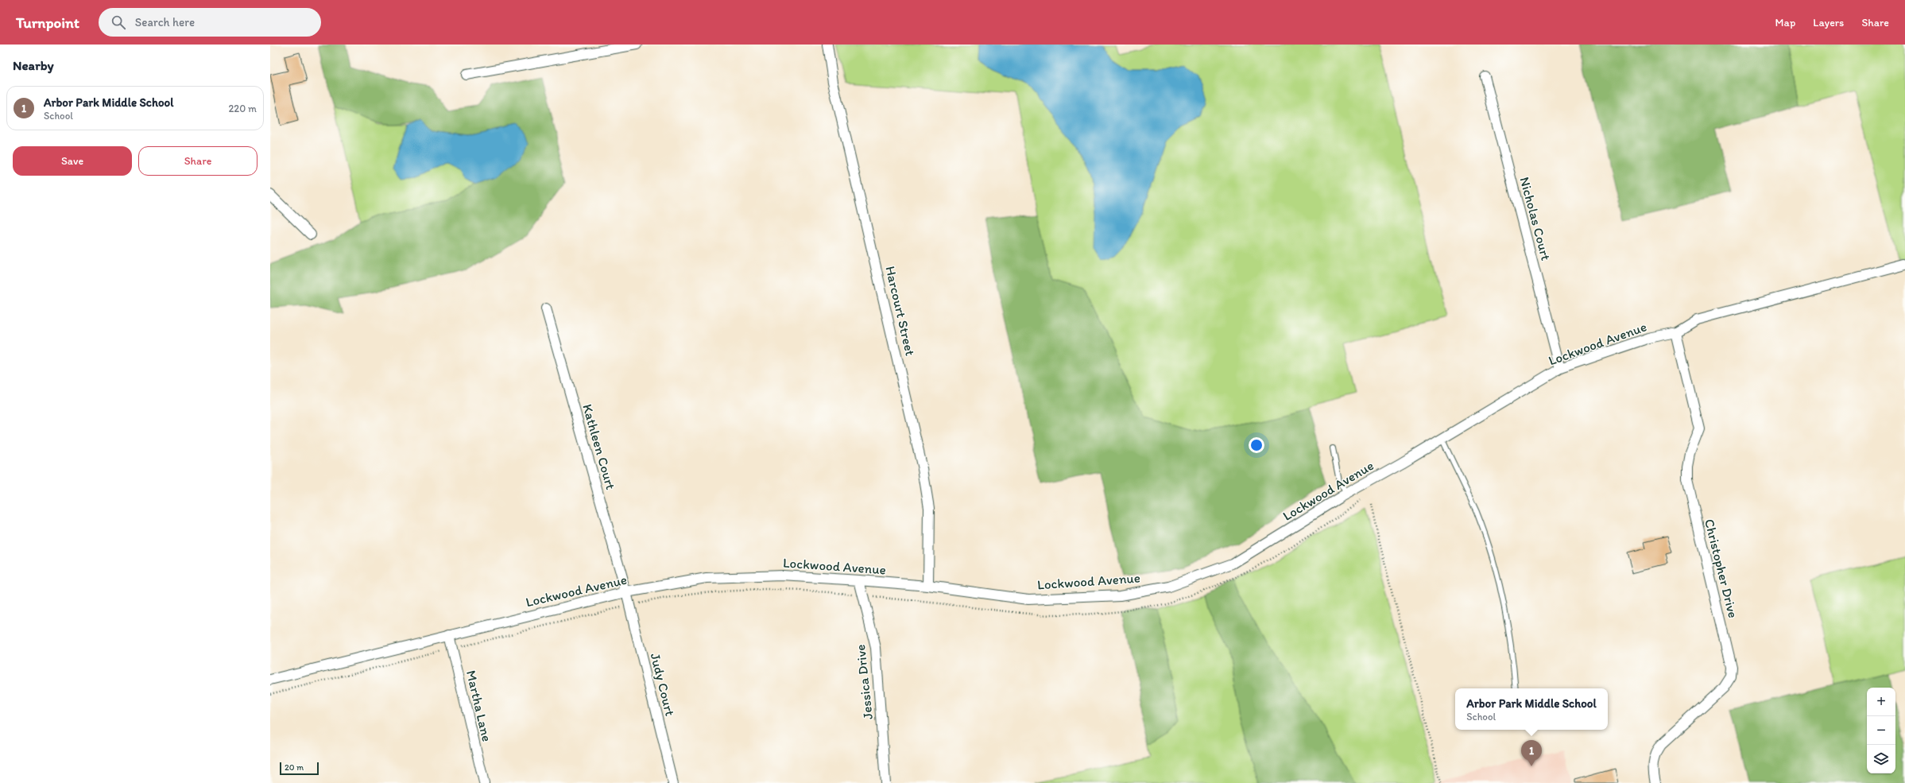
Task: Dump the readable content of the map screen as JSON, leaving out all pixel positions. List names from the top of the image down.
{
  "streets": {
    "street": [
      "Nicholas Court",
      "Harcourt Street",
      "Lockwood Avenue",
      "Kathleen Court",
      "Christopher Drive",
      "Jessica Drive",
      "Judy Court",
      "Martha Lane"
    ]
  },
  "crossings": [
    ["Nicholas Court", "Lockwood Avenue"],
    ["Harcourt Street", "Lockwood Avenue"],
    ["Lockwood Avenue", "Kathleen Court"],
    ["Lockwood Avenue", "Christopher Drive"],
    ["Lockwood Avenue", "Jessica Drive"],
    ["Lockwood Avenue", "Judy Court"],
    ["Lockwood Avenue", "Martha Lane"],
    ["Kathleen Court", "Judy Court"]
  ],
  "scale_bar": "20 m",
  "page": {
    "header": "Turnpoint",
    "search": "Search here",
    "nav": ["Map", "Layers", "Share"],
    "heading": "Nearby",
    "list": [
      {
        "mark": "1",
        "name": "Arbor Park Middle School",
        "note": "School",
        "value": "220 m"
      }
    ],
    "buttons": ["Save", "Share"],
    "map_buttons": ["+", "−"],
    "popup": ["Arbor Park Middle School", "School"],
    "pins": "1",
    "scale": "20 m"
  }
}
